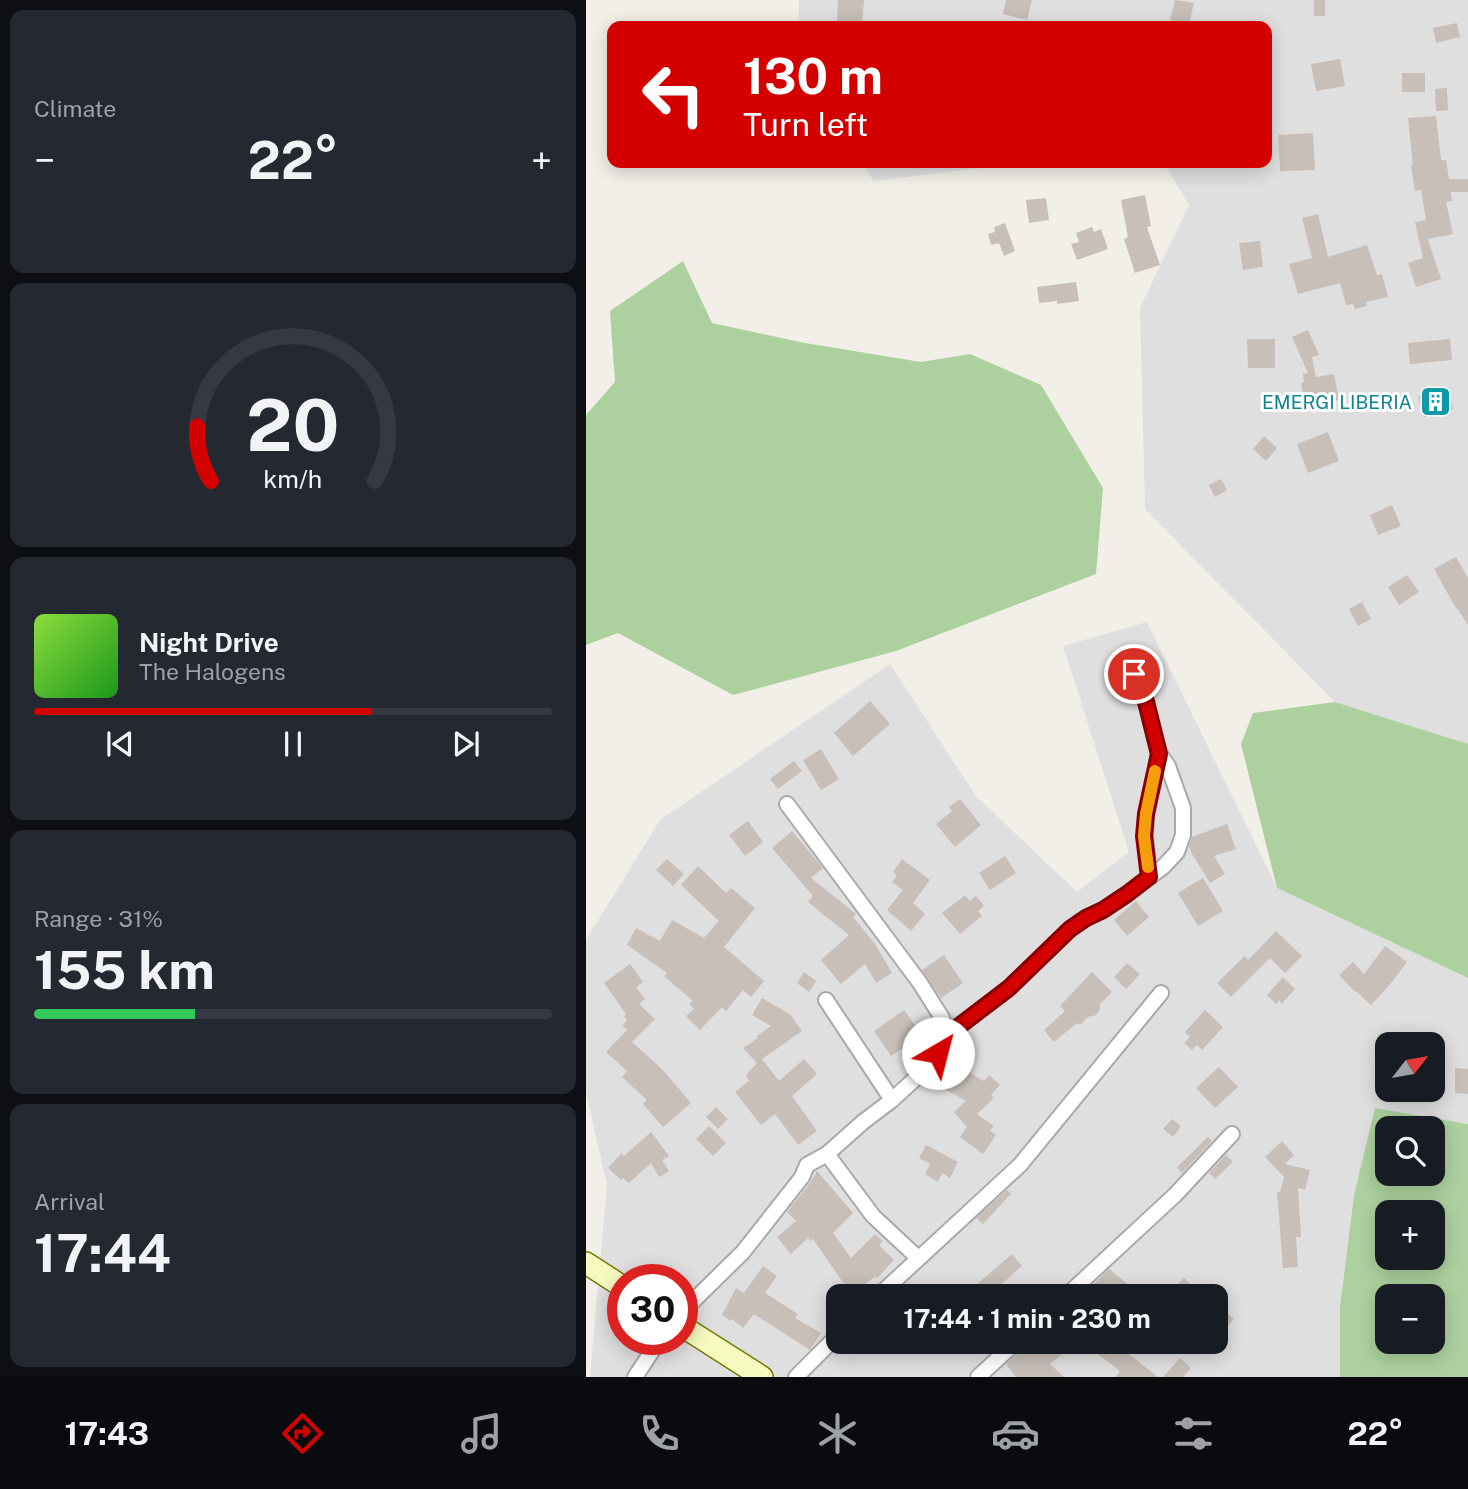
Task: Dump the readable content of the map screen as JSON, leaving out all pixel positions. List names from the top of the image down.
{
  "places": {
    "building": ["EMERGI LIBERIA"]
  },
  "north": "top right",
  "page": {
    "tile": [
      "Climate",
      ["Range · 31%", "155 km"],
      ["Arrival", "17:44"]
    ],
    "turn": ["130 m", "Turn left"],
    "heat": ["−", "22°", "+"],
    "song": ["Night Drive", "The Halogens"],
    "map_buttons": ["+", "−"],
    "limit": "30",
    "trip": "17:44 · 1 min · 230 m",
    "tabs": ["17:43", "22°"],
    "gauge": ["20", "km/h"]
  }
}
